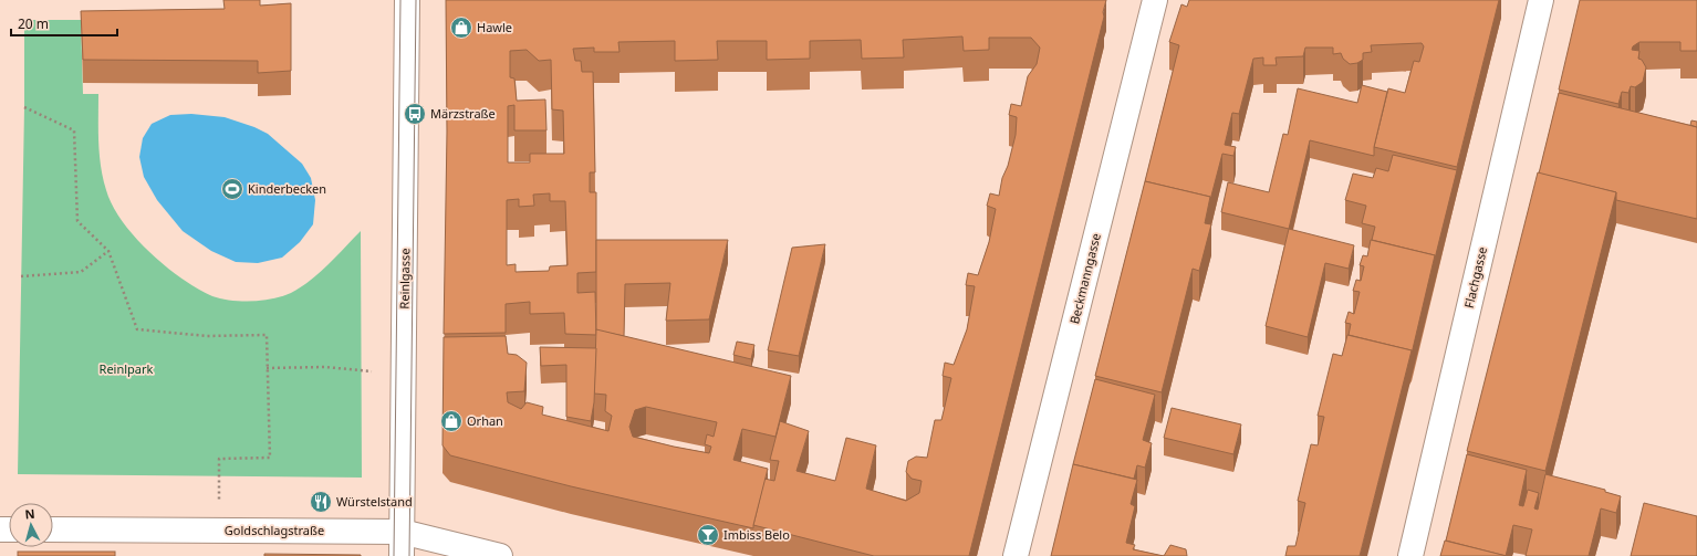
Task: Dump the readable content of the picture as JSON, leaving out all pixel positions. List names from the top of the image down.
{
  "streets": {
    "street": [
      "Flachgasse",
      "Reinlgasse",
      "Beckmanngasse",
      "Goldschlagstraße"
    ]
  },
  "crossings": [
    ["Reinlgasse", "Goldschlagstraße"]
  ],
  "parks": ["Reinlpark"],
  "places": {
    "shop": ["Hawle", "Orhan"],
    "bus stop": ["Märzstraße"],
    "sports": ["Kinderbecken"],
    "restaurant": ["Würstelstand"],
    "bar": ["Imbiss Belo"]
  },
  "scale_bar": "20 m",
  "north": "top"
}
